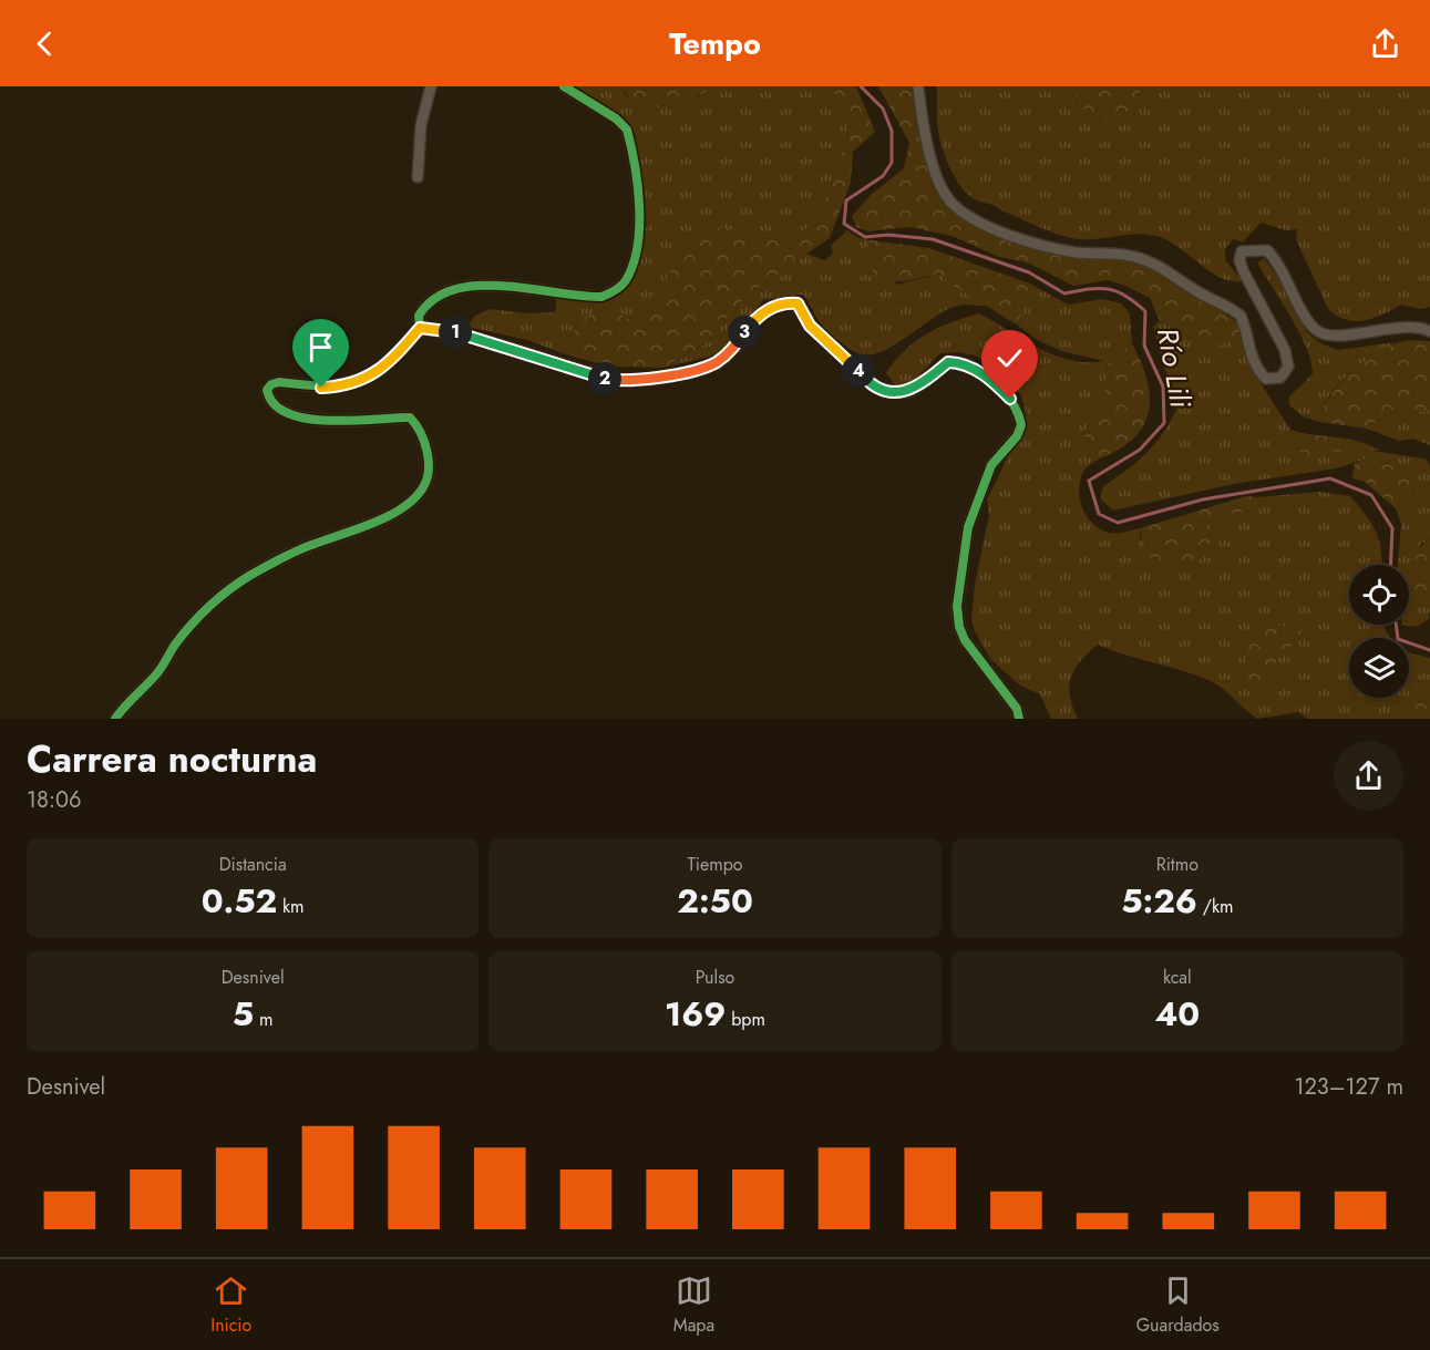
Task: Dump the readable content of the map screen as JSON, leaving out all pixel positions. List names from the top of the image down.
{
  "water": ["Río Lili"],
  "page": {
    "header": "Tempo",
    "pins": [
      "1",
      "3",
      "4",
      "2"
    ],
    "heading": ["Carrera nocturna", "18:06"],
    "stats": [
      ["Distancia", "0.52 km"],
      ["Tiempo", "2:50"],
      ["Ritmo", "5:26 /km"],
      ["Desnivel", "5 m"],
      ["Pulso", "169 bpm"],
      ["kcal", "40"]
    ],
    "chart": ["Desnivel", "123–127 m"],
    "tabs": ["Inicio", "Mapa", "Guardados"]
  }
}
